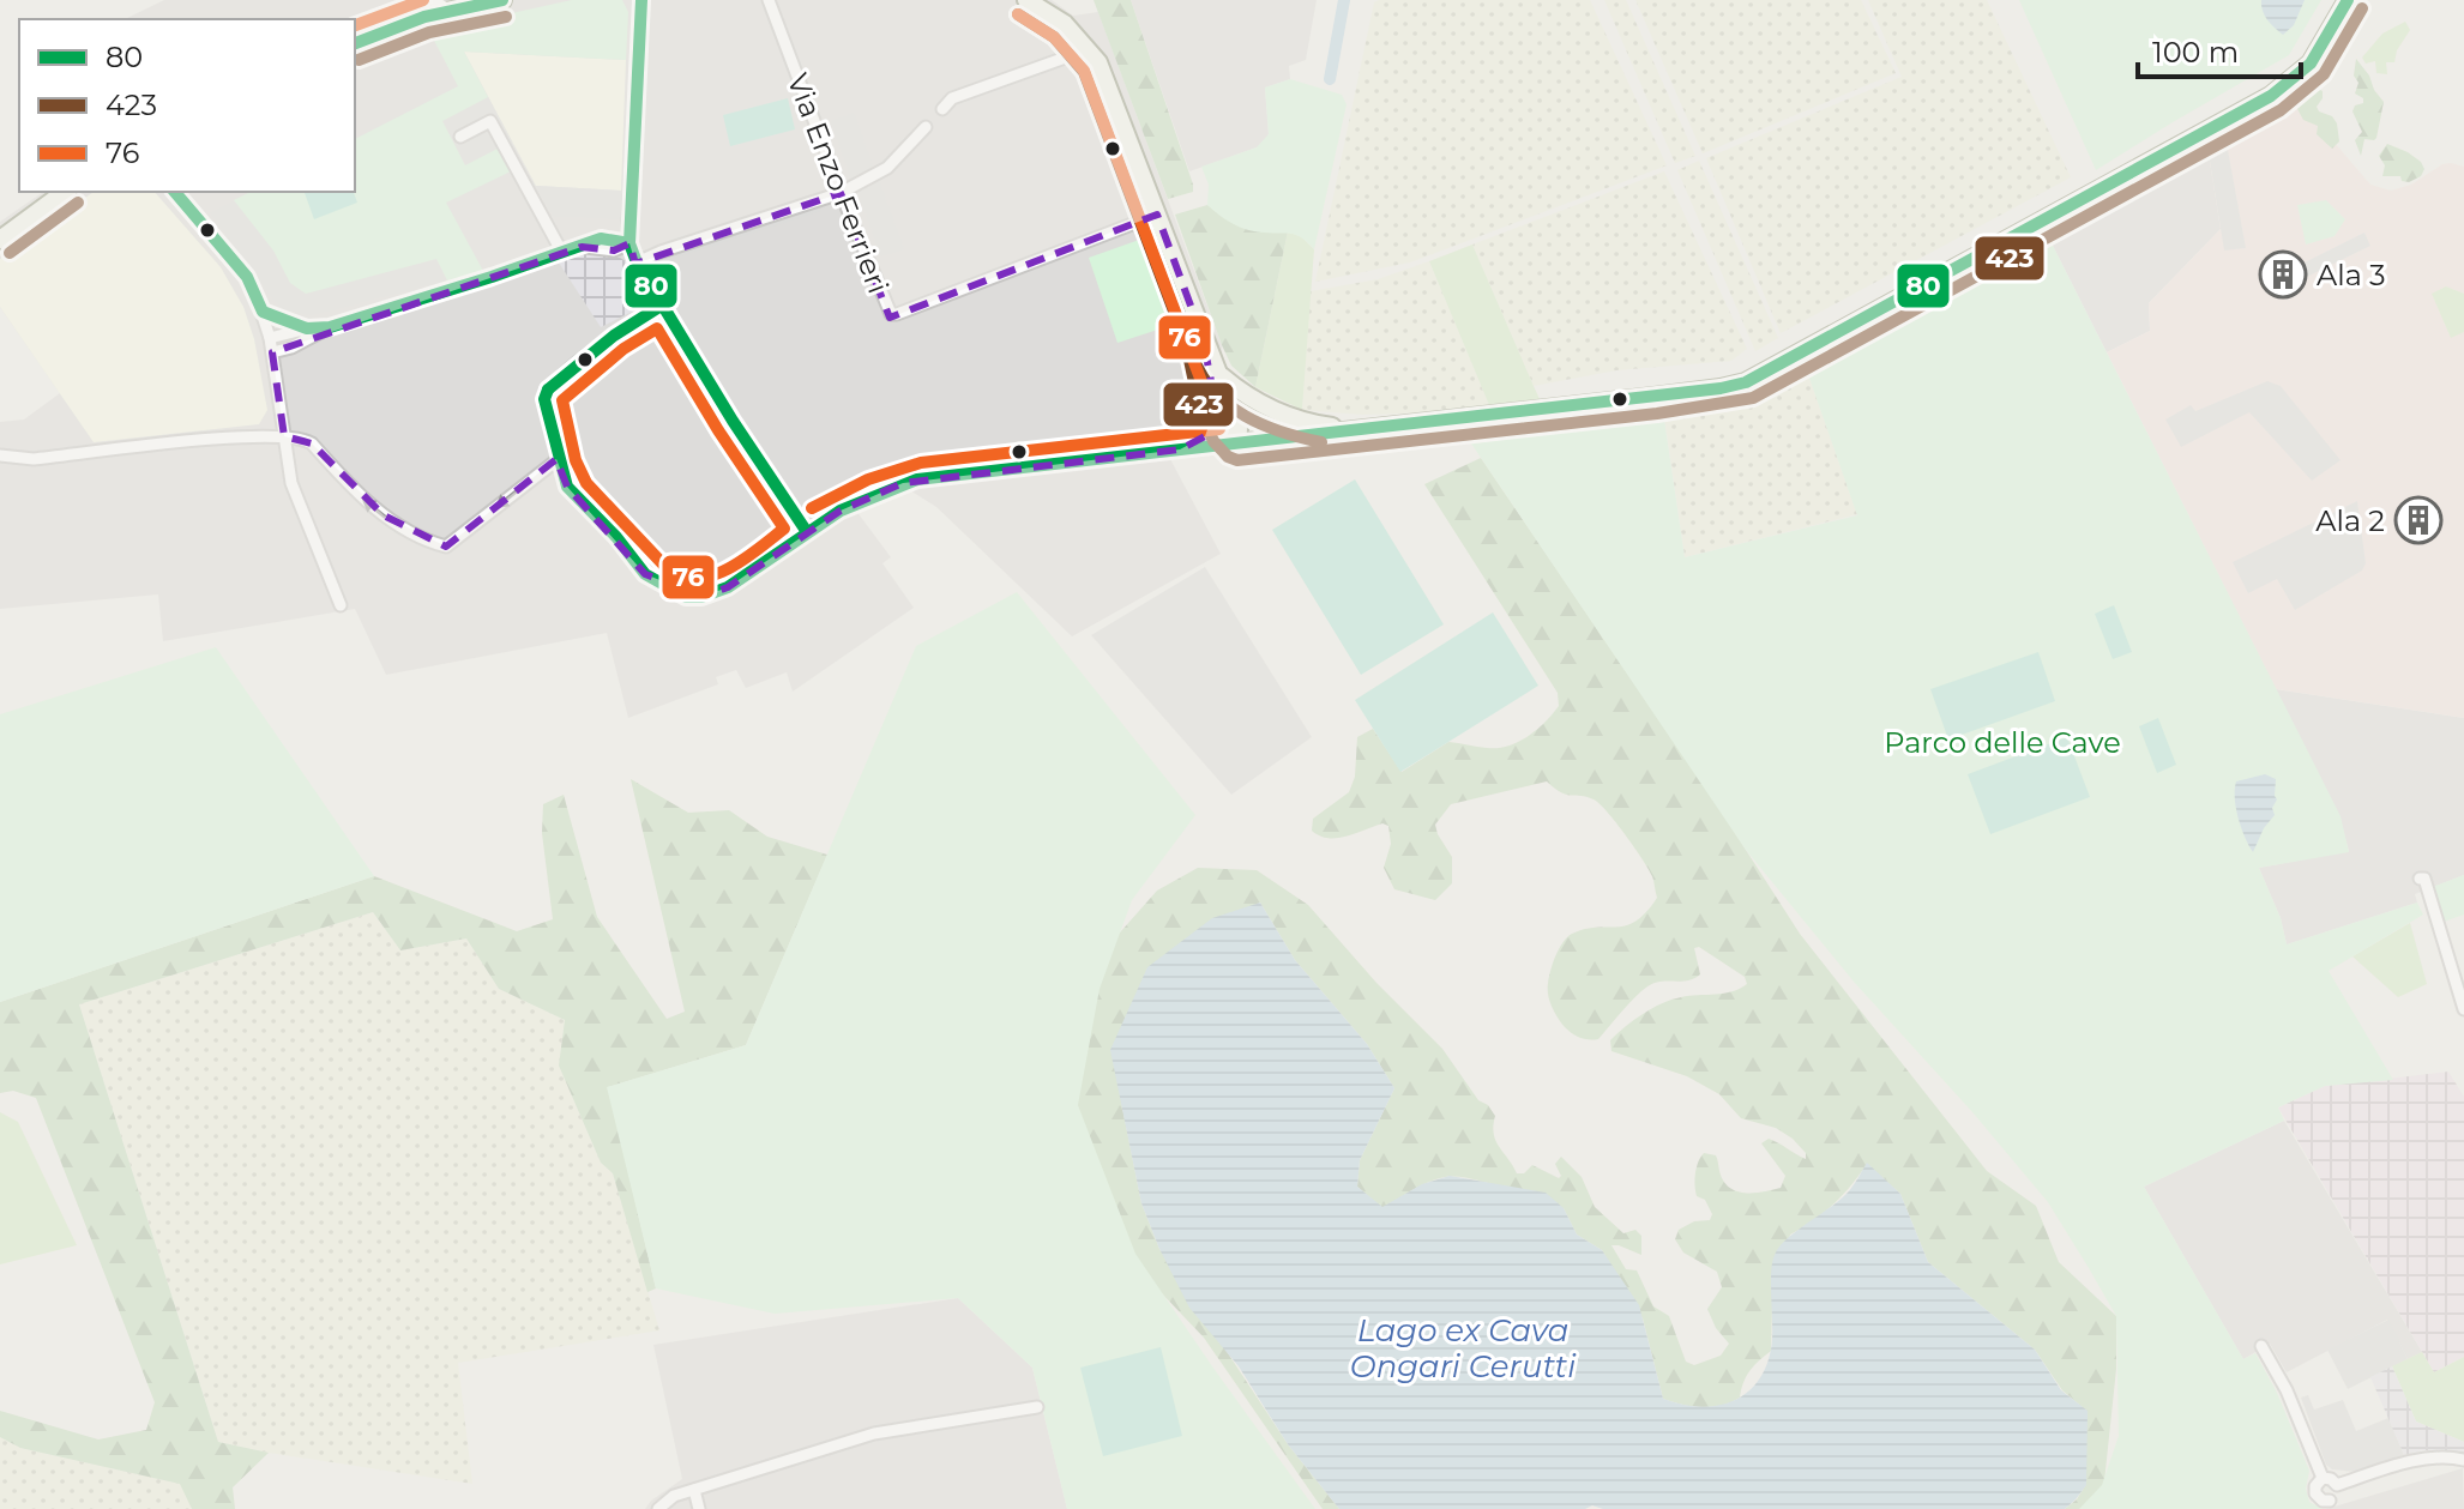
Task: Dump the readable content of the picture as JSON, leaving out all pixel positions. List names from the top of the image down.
{
  "streets": {
    "street": ["Via Enzo Ferrieri"]
  },
  "water": ["Lago ex Cava Ongari Cerutti"],
  "parks": ["Parco delle Cave"],
  "places": {
    "building": ["Ala 3", "Ala 2"]
  },
  "lines": ["transit line 80", "transit line 76", "transit line 423"],
  "legend": ["80", "423", "76"],
  "scale_bar": "100 m"
}
